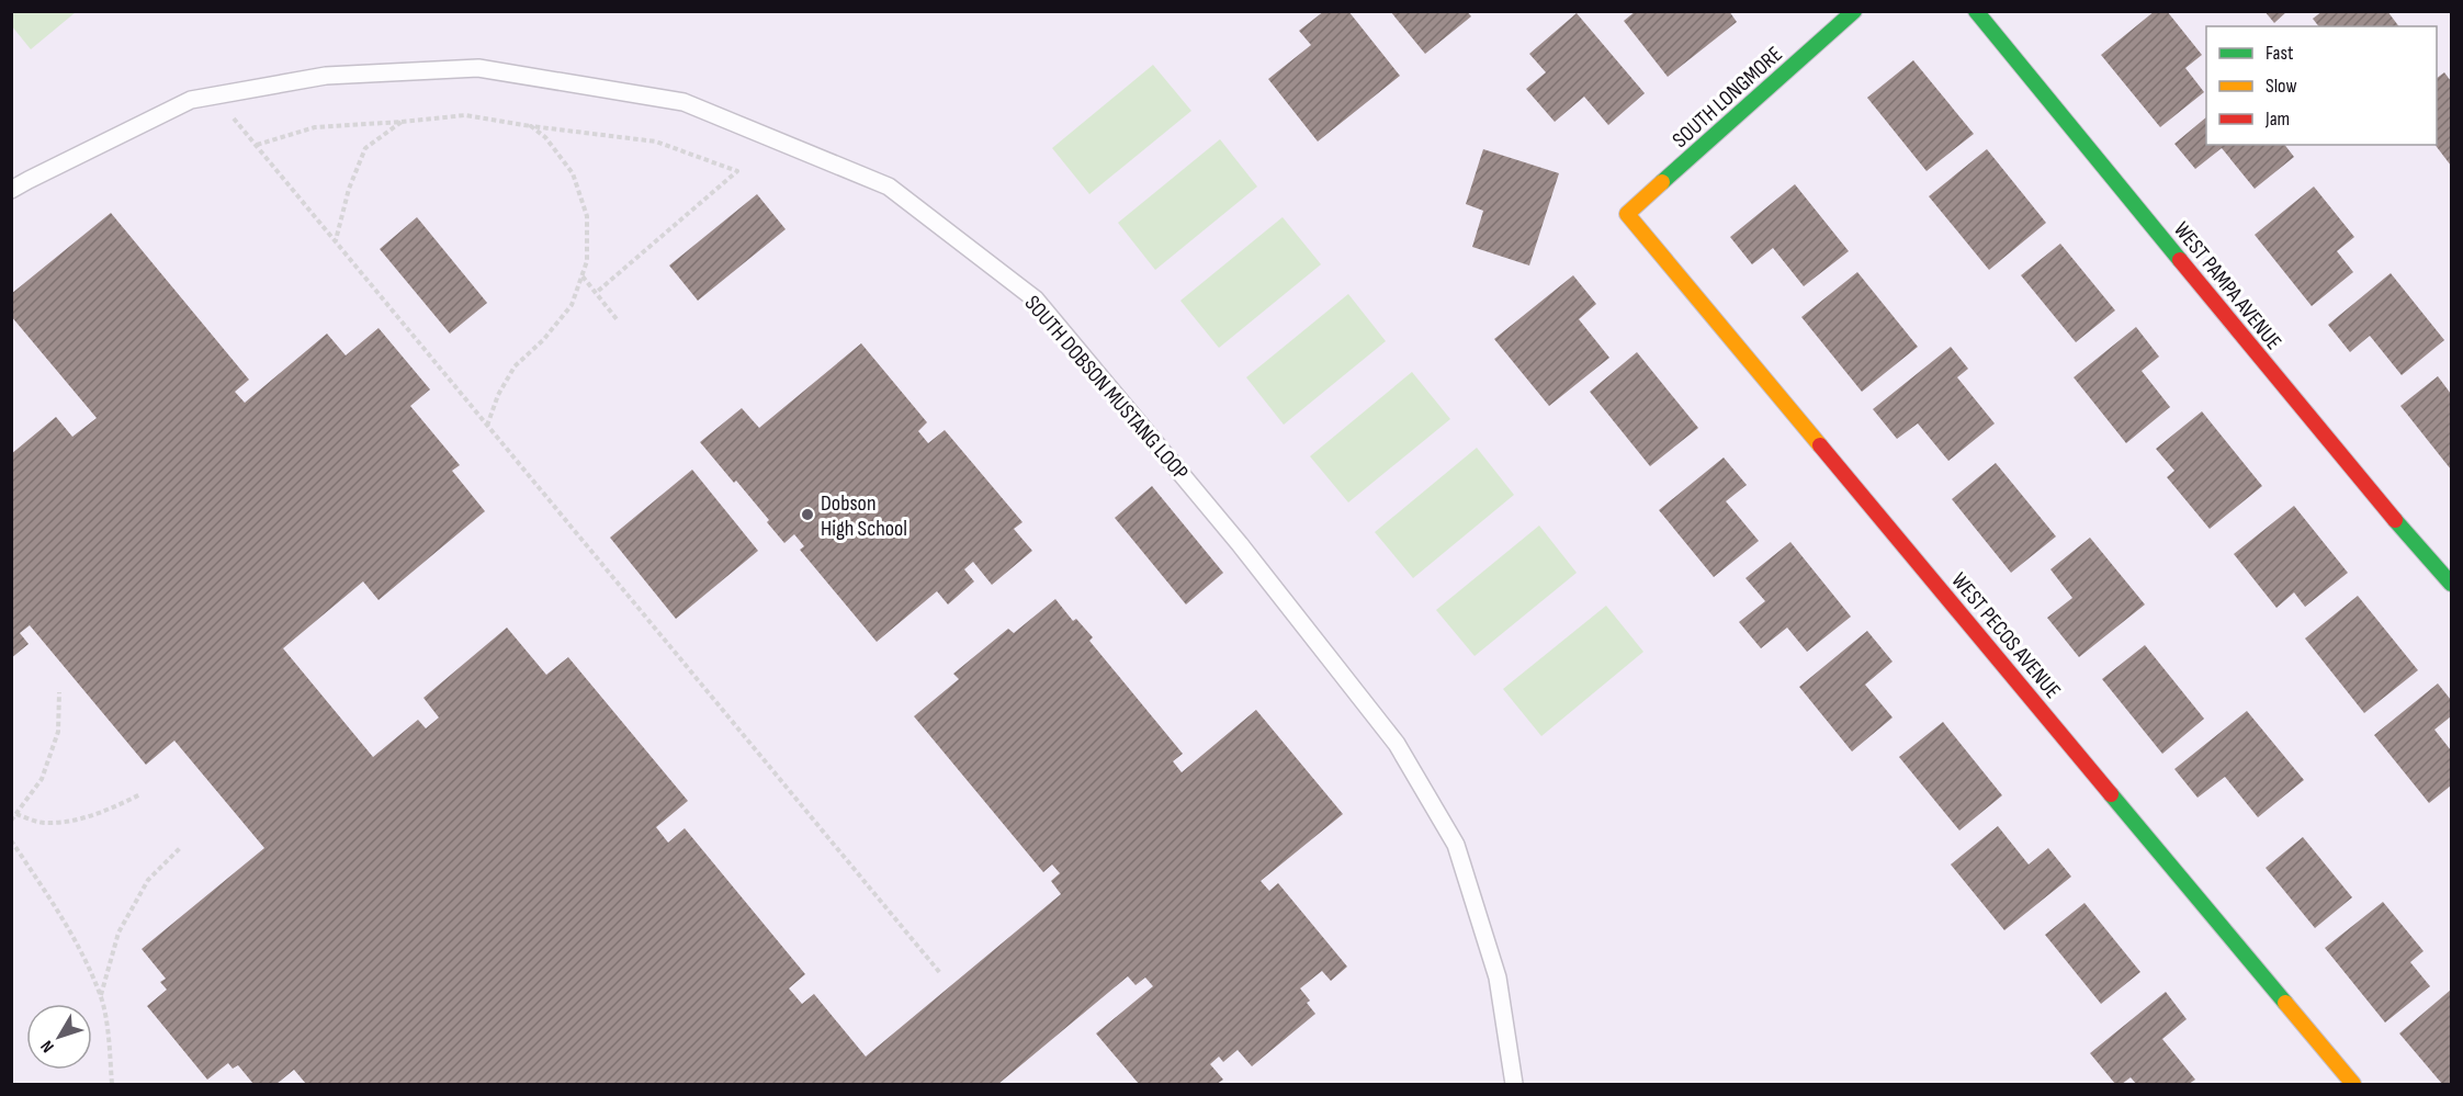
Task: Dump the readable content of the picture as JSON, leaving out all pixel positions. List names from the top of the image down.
{
  "streets": {
    "street": ["SOUTH LONGMORE", "WEST PAMPA AVENUE", "WEST PECOS AVENUE"],
    "lane": ["SOUTH DOBSON MUSTANG LOOP"]
  },
  "crossings": [
    ["SOUTH LONGMORE", "WEST PECOS AVENUE"]
  ],
  "places": ["Dobson High School"],
  "legend": ["Fast", "Slow", "Jam"],
  "north": "bottom left"
}
